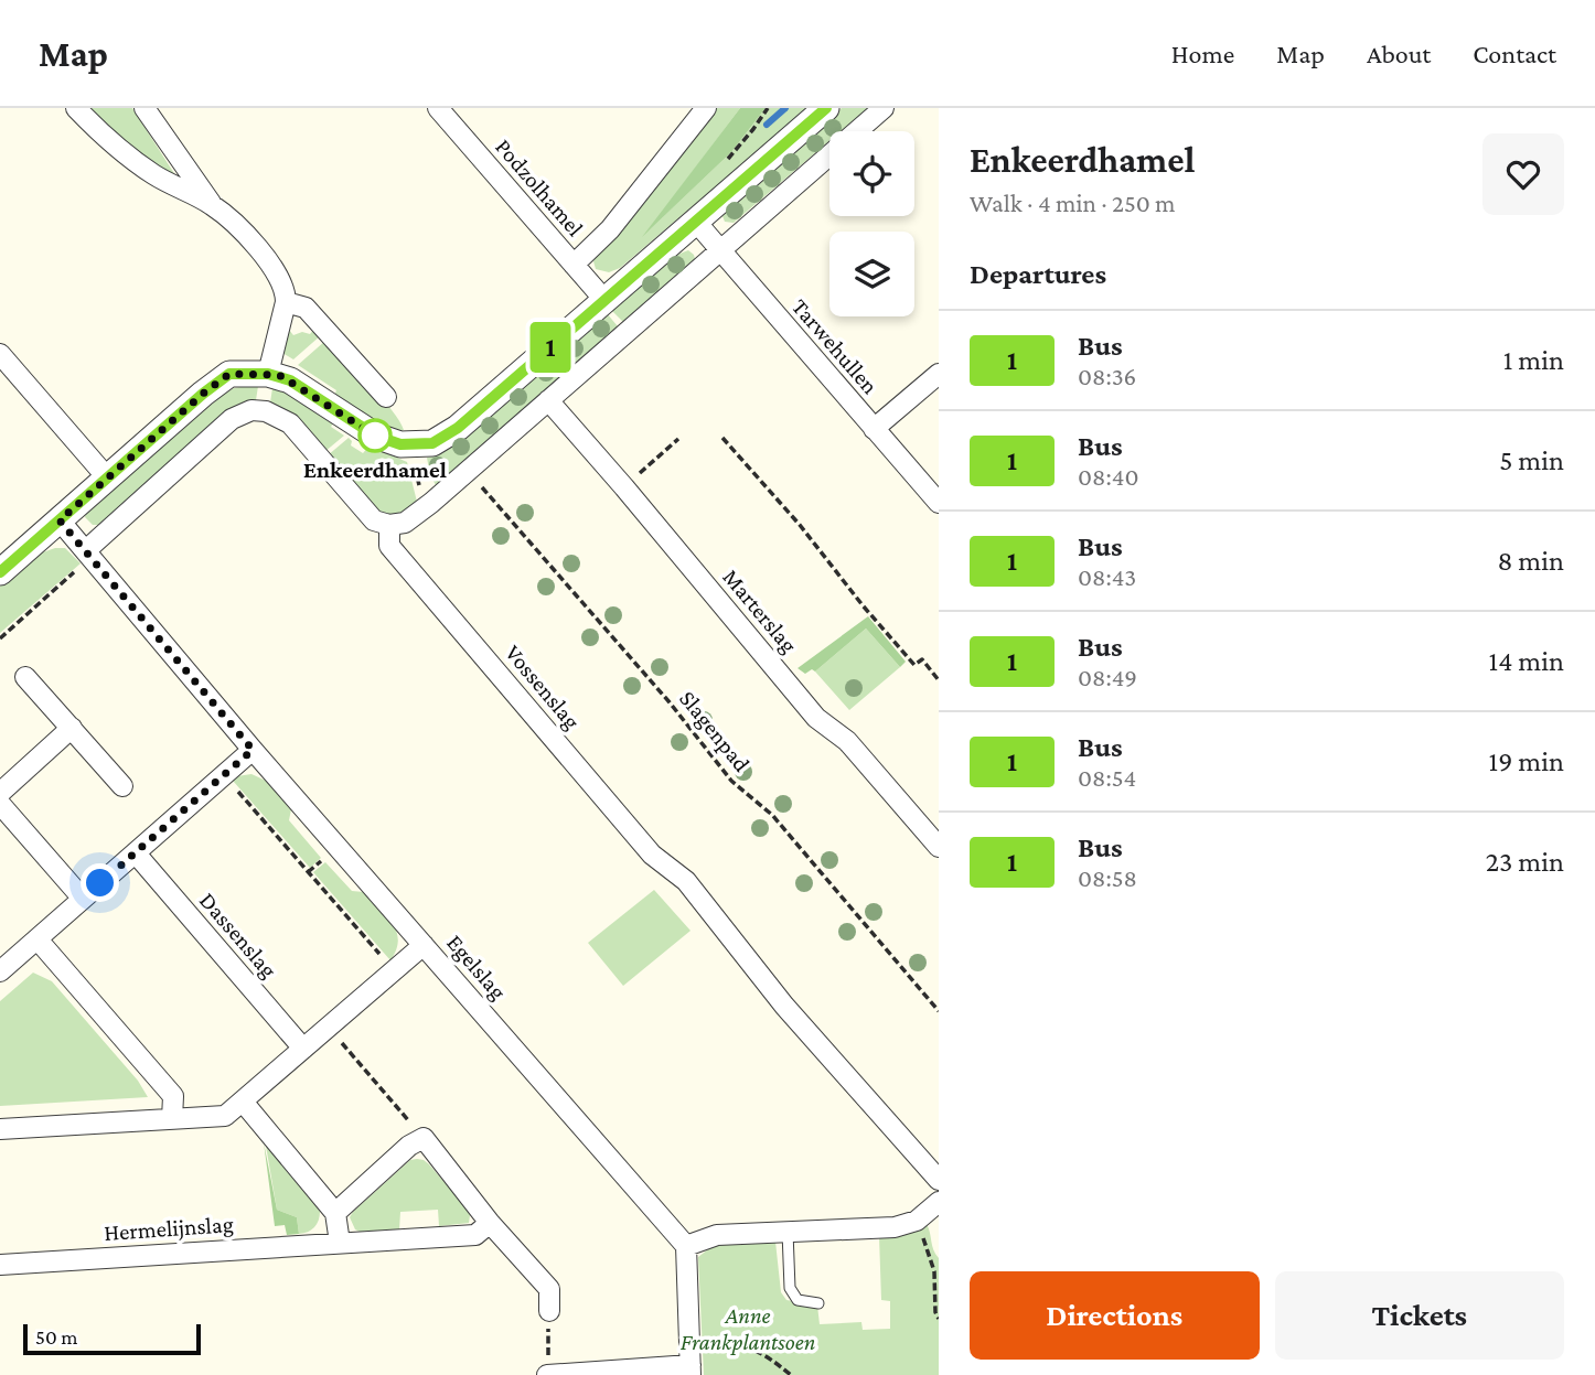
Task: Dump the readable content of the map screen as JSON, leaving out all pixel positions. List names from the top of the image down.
{
  "streets": {
    "street": [
      "Podzolhamel",
      "Tarwehullen",
      "Marterslag",
      "Vossenslag",
      "Dassenslag",
      "Egelslag",
      "Hermelijnslag"
    ],
    "path": ["Slagenpad"]
  },
  "parks": ["Anne Frankplantsoen"],
  "places": ["Enkeerdhamel"],
  "lines": ["bus line 1"],
  "scale_bar": "50 m",
  "page": {
    "header": "Map",
    "nav": [
      "Home",
      "Map",
      "About",
      "Contact"
    ],
    "on_map": "1",
    "heading": [
      ["Enkeerdhamel", "Walk · 4 min · 250 m"],
      "Departures"
    ],
    "list": [
      {
        "mark": "1",
        "name": "Bus",
        "note": "08:36",
        "value": "1 min"
      },
      {
        "mark": "1",
        "name": "Bus",
        "note": "08:40",
        "value": "5 min"
      },
      {
        "mark": "1",
        "name": "Bus",
        "note": "08:43",
        "value": "8 min"
      },
      {
        "mark": "1",
        "name": "Bus",
        "note": "08:49",
        "value": "14 min"
      },
      {
        "mark": "1",
        "name": "Bus",
        "note": "08:54",
        "value": "19 min"
      },
      {
        "mark": "1",
        "name": "Bus",
        "note": "08:58",
        "value": "23 min"
      }
    ],
    "buttons": ["Directions", "Tickets"],
    "scale": "50 m"
  }
}
